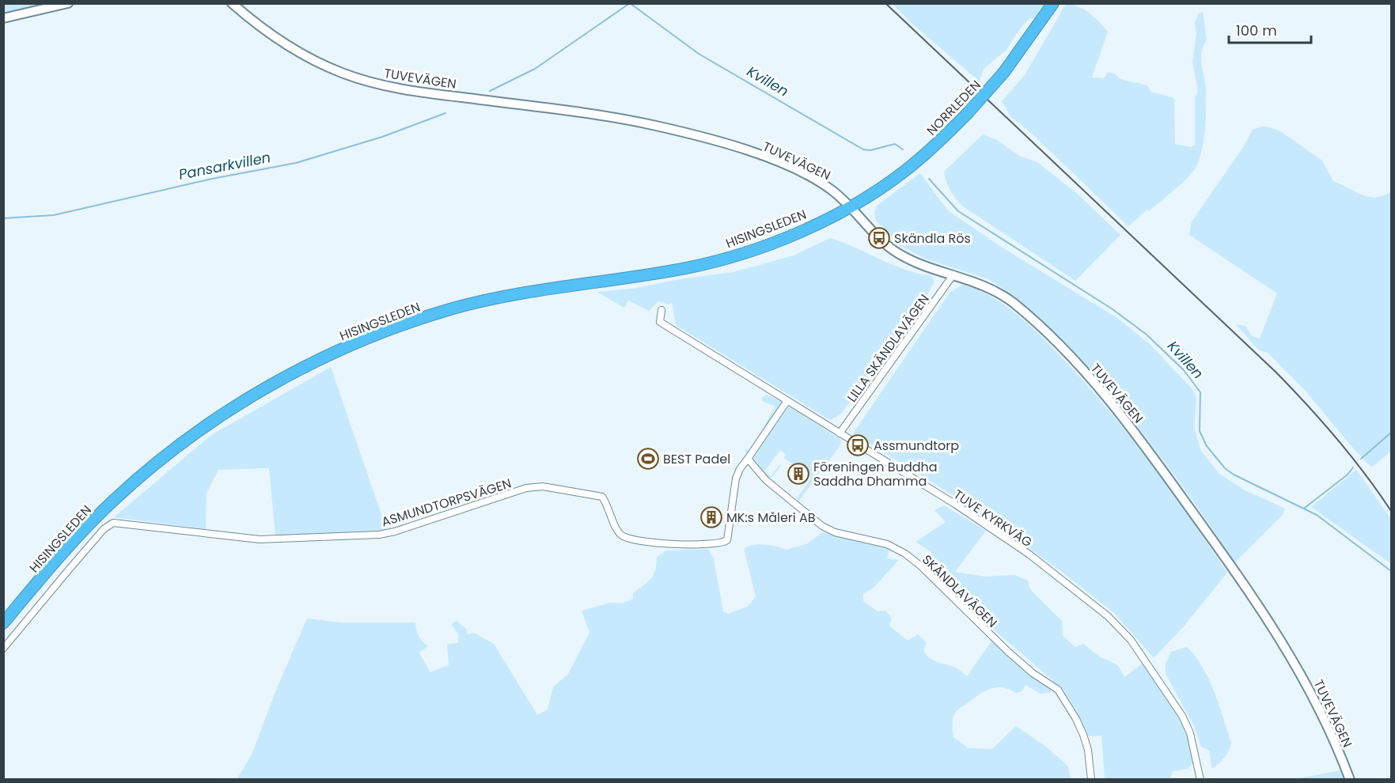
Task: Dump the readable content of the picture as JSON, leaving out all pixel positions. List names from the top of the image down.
{
  "streets": {
    "highway": ["NORRLEDEN", "HISINGSLEDEN"],
    "main road": ["TUVEVÄGEN"],
    "street": [
      "LILLA SKÄNDLAVÄGEN",
      "ASMUNDTORPSVÄGEN",
      "TUVE KYRKVÄG",
      "SKÄNDLAVÄGEN"
    ]
  },
  "crossings": [
    ["TUVEVÄGEN", "NORRLEDEN"],
    ["TUVEVÄGEN", "HISINGSLEDEN"],
    ["TUVEVÄGEN", "LILLA SKÄNDLAVÄGEN"],
    ["NORRLEDEN", "HISINGSLEDEN"],
    ["LILLA SKÄNDLAVÄGEN", "TUVE KYRKVÄG"],
    ["ASMUNDTORPSVÄGEN", "SKÄNDLAVÄGEN"]
  ],
  "water": ["Kvillen", "Pansarkvillen"],
  "places": {
    "bus stop": ["Skändla Rös", "Assmundtorp"],
    "sports": ["BEST Padel"],
    "building": ["Föreningen Buddha Saddha Dhamma", "MK:s Måleri AB"]
  },
  "scale_bar": "100 m"
}
